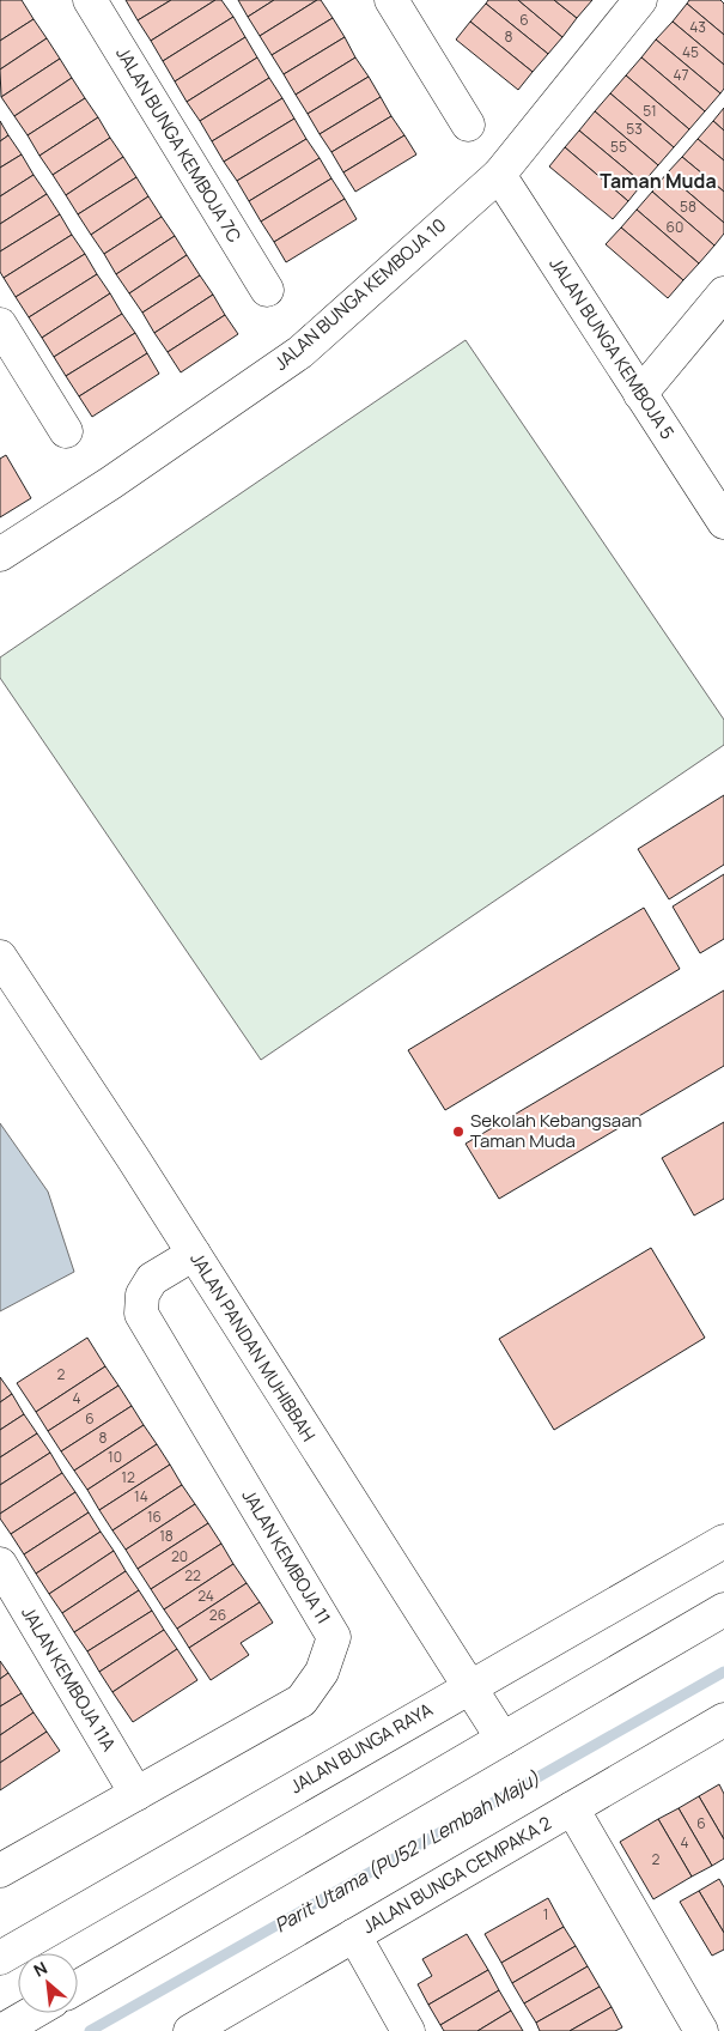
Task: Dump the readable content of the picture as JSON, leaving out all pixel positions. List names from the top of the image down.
{
  "streets": {
    "street": [
      "JALAN BUNGA KEMBOJA 7C",
      "JALAN BUNGA KEMBOJA 10",
      "JALAN BUNGA KEMBOJA 5",
      "JALAN PANDAN MUHIBBAH",
      "JALAN KEMBOJA 11",
      "JALAN KEMBOJA 11A",
      "JALAN BUNGA RAYA",
      "JALAN BUNGA CEMPAKA 2"
    ]
  },
  "crossings": [
    ["JALAN BUNGA KEMBOJA 10", "JALAN BUNGA KEMBOJA 5"],
    ["JALAN PANDAN MUHIBBAH", "JALAN KEMBOJA 11"],
    ["JALAN PANDAN MUHIBBAH", "JALAN BUNGA RAYA"],
    ["JALAN KEMBOJA 11", "JALAN KEMBOJA 11A"]
  ],
  "districts": ["Taman Muda"],
  "water": ["Parit Utama (PU52 / Lembah Maju)"],
  "places": ["Sekolah Kebangsaan Taman Muda"],
  "house_numbers": [
    "6",
    "43",
    "8",
    "45",
    "47",
    "51",
    "53",
    "55",
    "58",
    "60",
    "2",
    "4",
    "6",
    "8",
    "10",
    "12",
    "14",
    "16",
    "18",
    "20",
    "22",
    "24",
    "26",
    "6",
    "4",
    "2",
    "1"
  ],
  "north": "top left"
}
